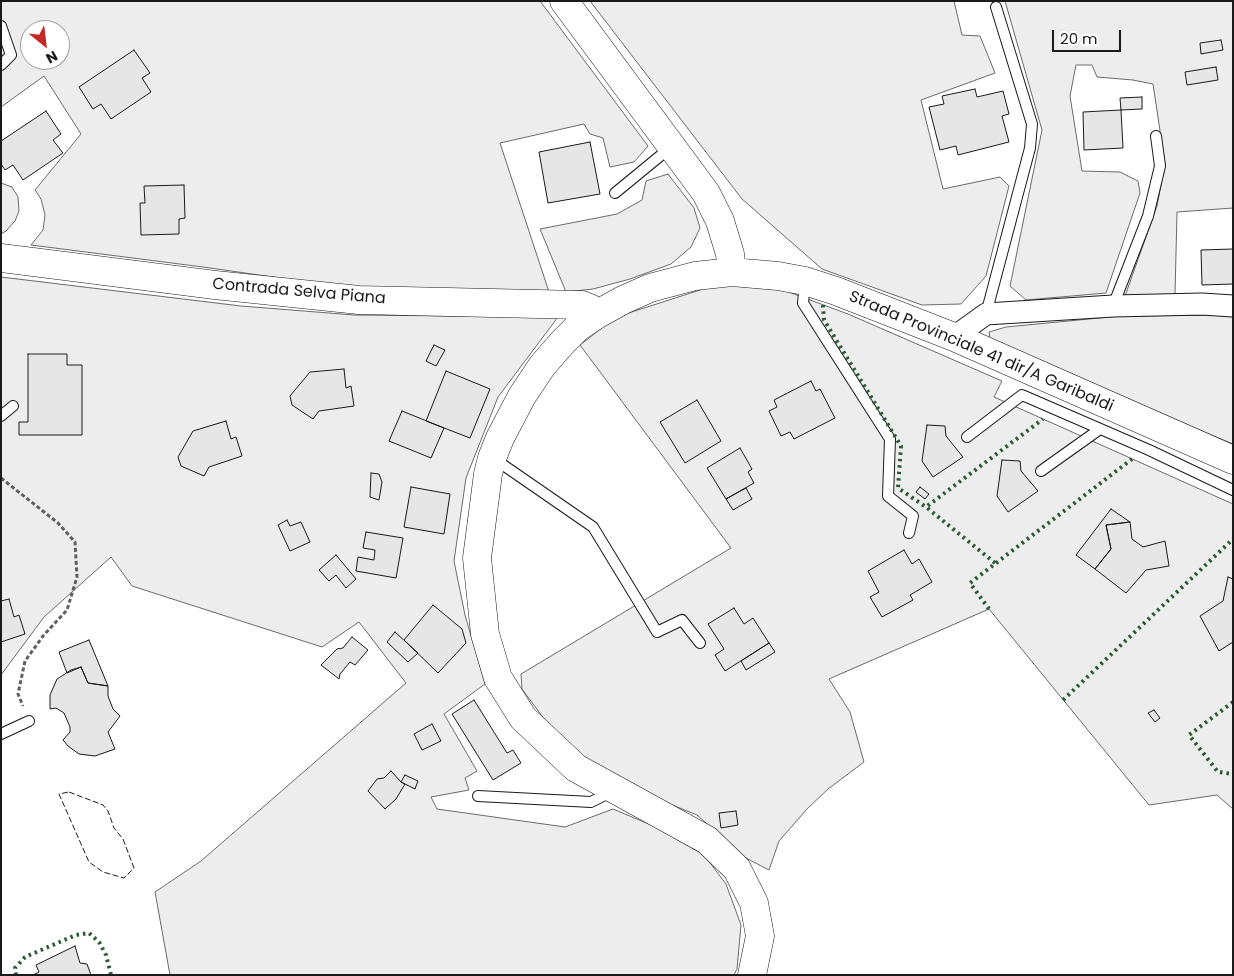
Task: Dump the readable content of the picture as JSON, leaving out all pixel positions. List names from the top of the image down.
{
  "streets": {
    "main road": ["Contrada Selva Piana", "Strada Provinciale 41 dir/A Garibaldi"]
  },
  "crossings": [
    ["Contrada Selva Piana", "Strada Provinciale 41 dir/A Garibaldi"]
  ],
  "scale_bar": "20 m",
  "north": "bottom right"
}
